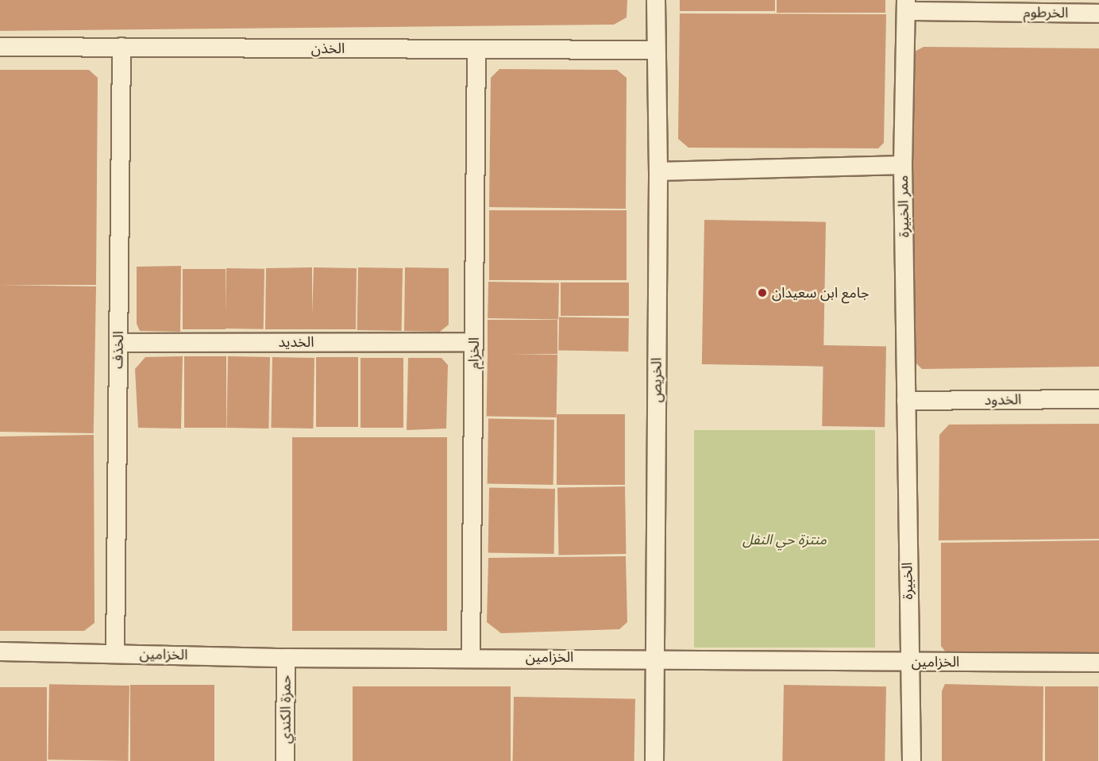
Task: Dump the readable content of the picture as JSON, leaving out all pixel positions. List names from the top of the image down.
{
  "streets": {
    "street": [
      "الخرطوم",
      "الخذن",
      "ممر الخبيرة",
      "الخديد",
      "الخذف",
      "الخزام",
      "الخريص",
      "الخدود",
      "الخبيرة",
      "الخزامين",
      "حمزة الكندي"
    ]
  },
  "crossings": [
    ["الخرطوم", "ممر الخبيرة"],
    ["الخذن", "الخذف"],
    ["الخذن", "الخزام"],
    ["الخذن", "الخريص"],
    ["ممر الخبيرة", "الخدود"],
    ["ممر الخبيرة", "الخبيرة"],
    ["الخديد", "الخذف"],
    ["الخديد", "الخزام"],
    ["الخذف", "الخزامين"],
    ["الخزام", "الخزامين"],
    ["الخريص", "الخزامين"],
    ["الخدود", "الخبيرة"],
    ["الخبيرة", "الخزامين"],
    ["الخزامين", "حمزة الكندي"]
  ],
  "parks": ["منتزة حي النفل"],
  "places": ["جامع ابن سعيدان"]
}
